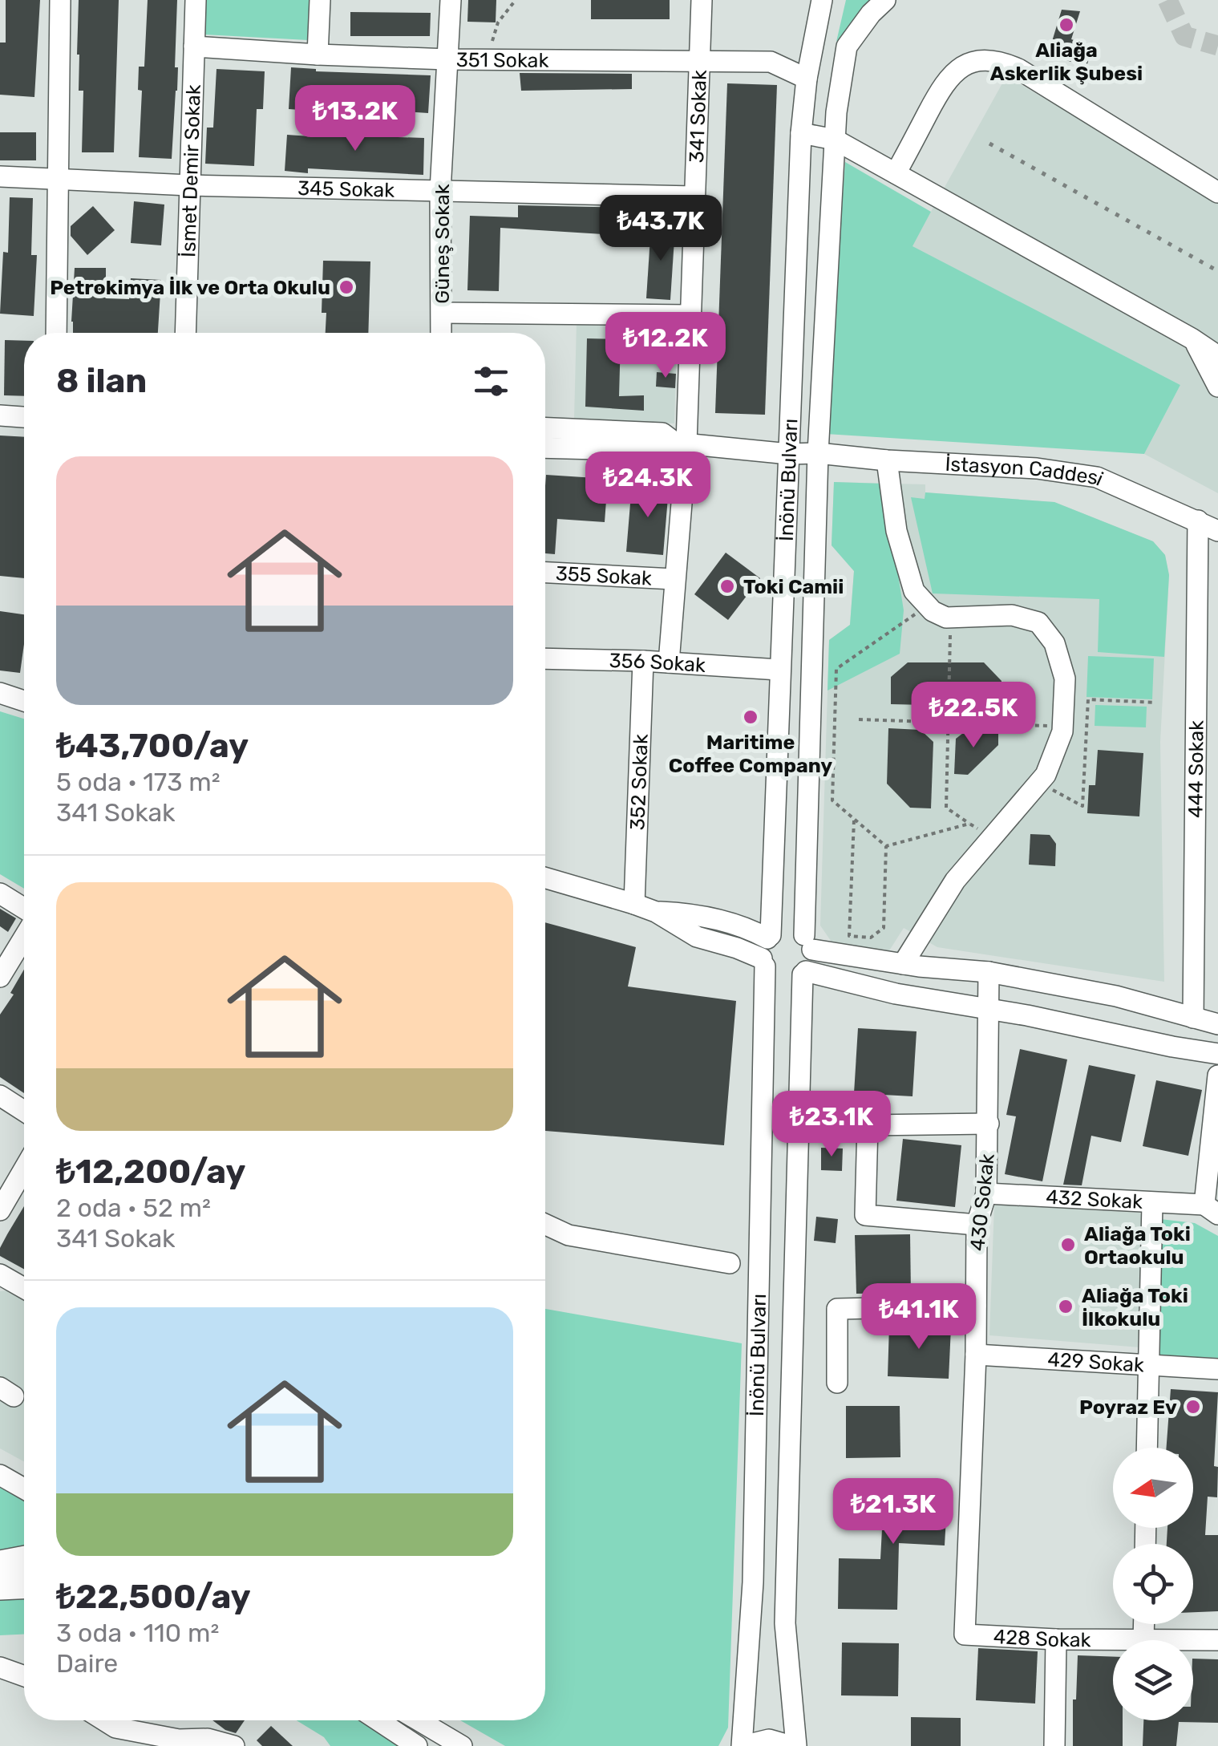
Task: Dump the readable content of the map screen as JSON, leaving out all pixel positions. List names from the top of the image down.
{
  "streets": {
    "street": [
      "351 Sokak",
      "341 Sokak",
      "İsmet Demir Sokak",
      "345 Sokak",
      "Güneş Sokak",
      "İstasyon Caddesi",
      "İnönü Bulvarı",
      "355 Sokak",
      "356 Sokak",
      "444 Sokak",
      "352 Sokak",
      "432 Sokak",
      "430 Sokak",
      "429 Sokak",
      "428 Sokak"
    ]
  },
  "crossings": [
    ["351 Sokak", "341 Sokak"],
    ["351 Sokak", "İsmet Demir Sokak"],
    ["351 Sokak", "Güneş Sokak"],
    ["351 Sokak", "İnönü Bulvarı"],
    ["341 Sokak", "345 Sokak"],
    ["341 Sokak", "İstasyon Caddesi"],
    ["341 Sokak", "355 Sokak"],
    ["341 Sokak", "356 Sokak"],
    ["İsmet Demir Sokak", "345 Sokak"],
    ["345 Sokak", "Güneş Sokak"],
    ["İstasyon Caddesi", "İnönü Bulvarı"],
    ["İstasyon Caddesi", "444 Sokak"],
    ["İnönü Bulvarı", "356 Sokak"],
    ["356 Sokak", "352 Sokak"],
    ["432 Sokak", "430 Sokak"],
    ["430 Sokak", "429 Sokak"],
    ["430 Sokak", "428 Sokak"]
  ],
  "places": [
    "Aliağa Askerlik Şubesi",
    "Petrokimya İlk ve Orta Okulu",
    "Toki Camii",
    "Maritime Coffee Company",
    "Aliağa Toki Ortaokulu",
    "Aliağa Toki İlkokulu",
    "Poyraz Ev"
  ],
  "north": "left",
  "page": {
    "price": [
      "₺13.2K",
      "₺43.7K",
      "₺12.2K",
      "₺24.3K",
      "₺22.5K",
      "₺23.1K",
      "₺41.1K",
      "₺21.3K"
    ],
    "heading": "8 ilan",
    "list": [
      {
        "name": "₺43,700/ay",
        "note": "5 oda · 173 m² · 341 Sokak"
      },
      {
        "name": "₺12,200/ay",
        "note": "2 oda · 52 m² · 341 Sokak"
      },
      {
        "name": "₺22,500/ay",
        "note": "3 oda · 110 m² · Daire"
      }
    ]
  }
}
